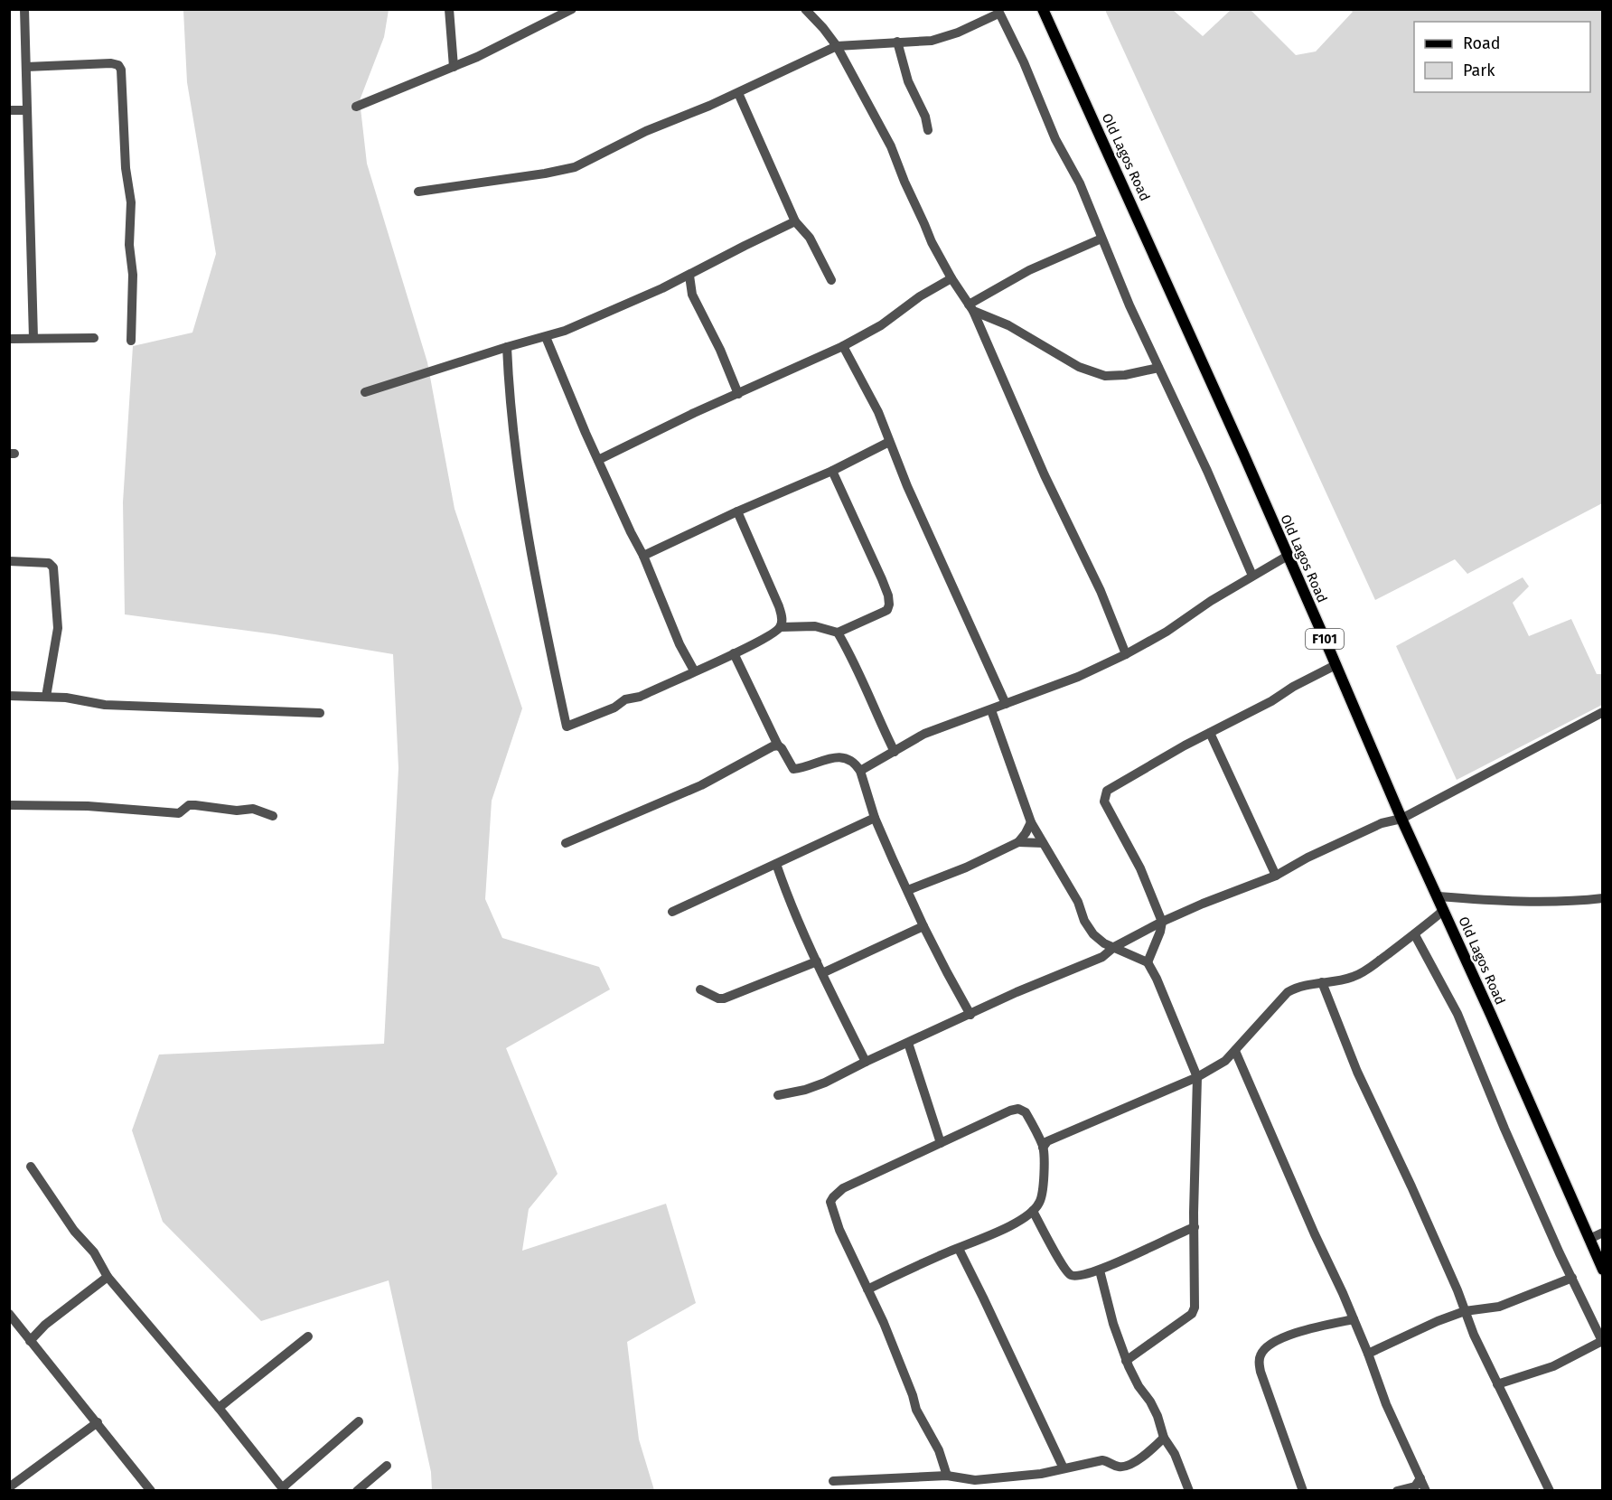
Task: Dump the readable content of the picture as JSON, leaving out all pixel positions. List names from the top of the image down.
{
  "streets": {
    "main road": ["Old Lagos Road", "F101"]
  },
  "legend": ["Road", "Park"]
}
